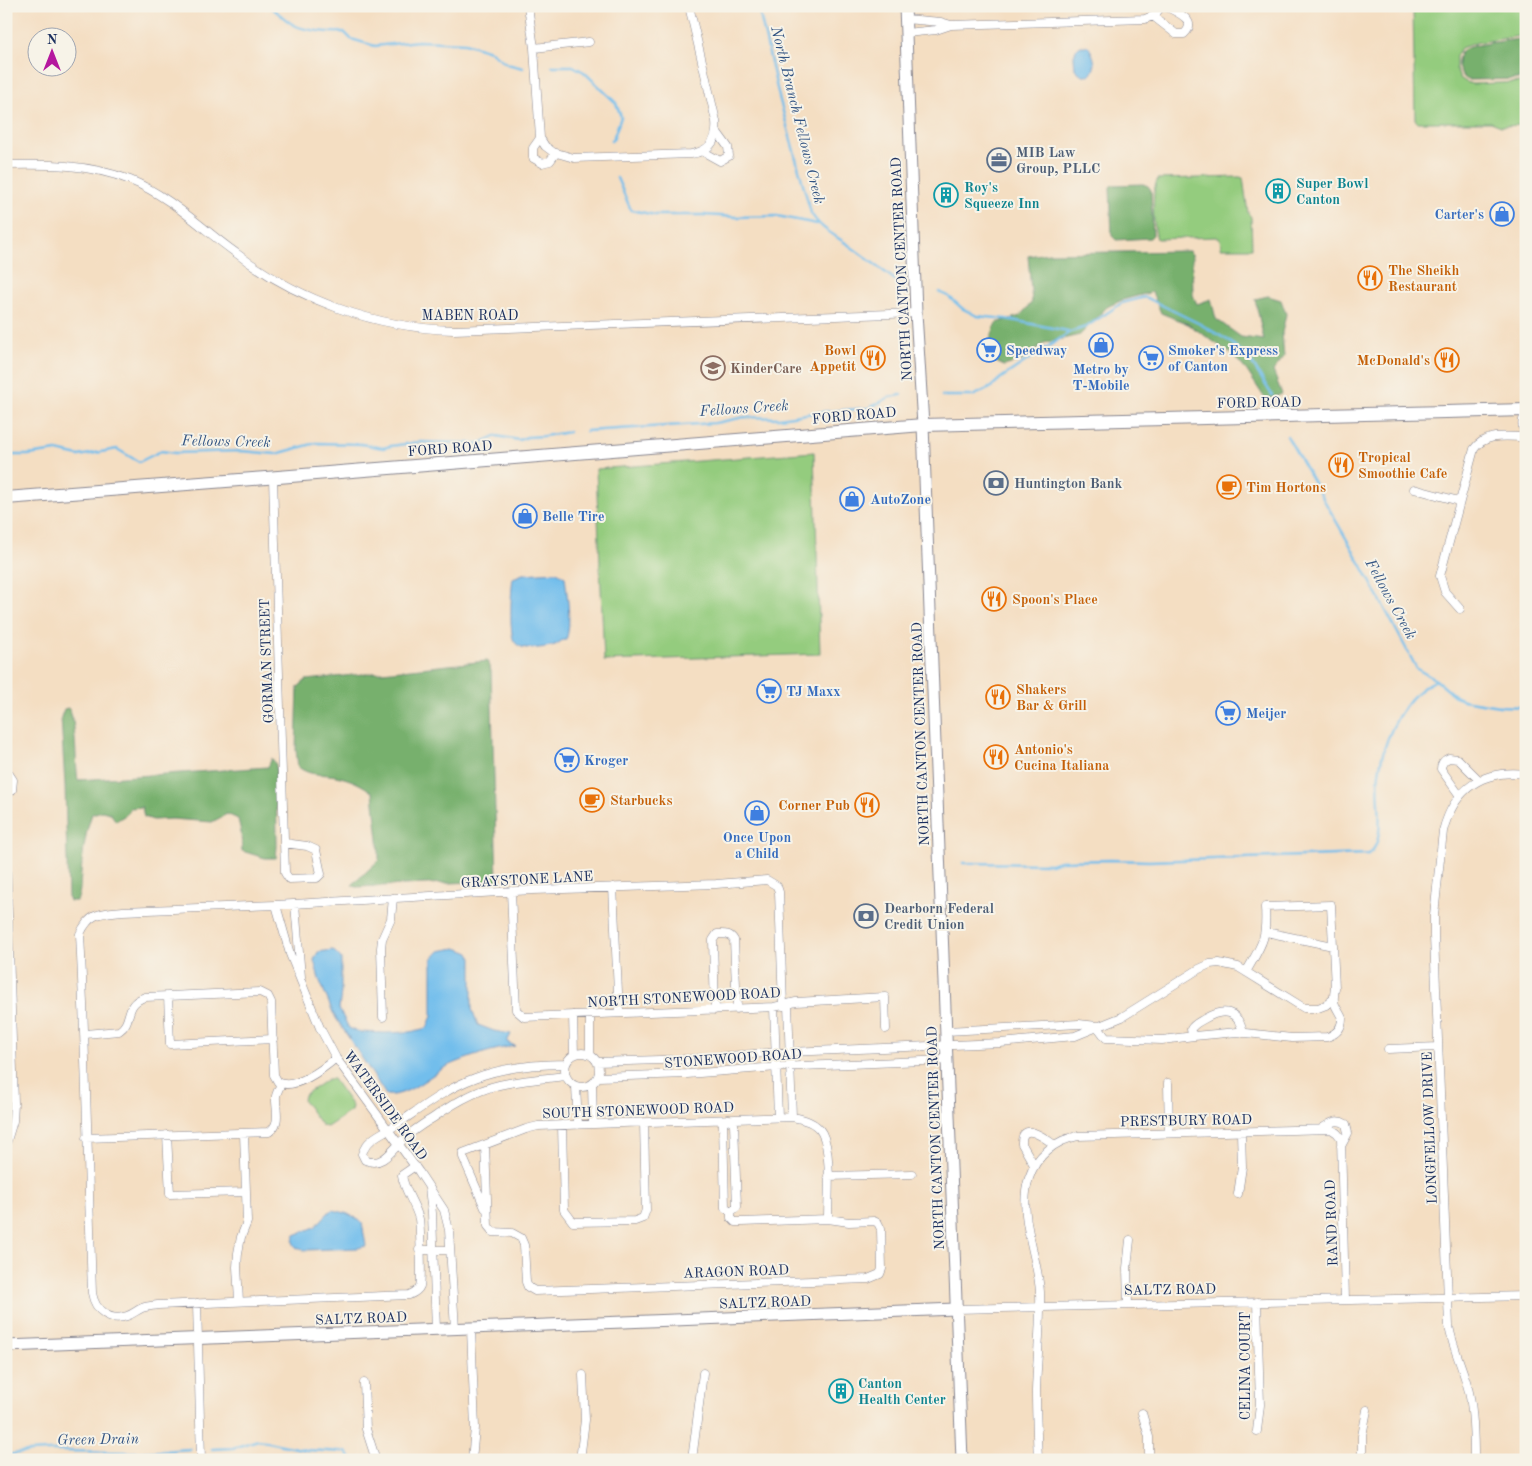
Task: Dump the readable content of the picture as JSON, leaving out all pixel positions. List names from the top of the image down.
{
  "streets": {
    "main road": ["NORTH CANTON CENTER ROAD", "FORD ROAD", "SALTZ ROAD"],
    "street": [
      "MABEN ROAD",
      "GORMAN STREET",
      "GRAYSTONE LANE",
      "NORTH STONEWOOD ROAD",
      "STONEWOOD ROAD",
      "WATERSIDE ROAD",
      "SOUTH STONEWOOD ROAD",
      "PRESTBURY ROAD",
      "LONGFELLOW DRIVE",
      "RAND ROAD",
      "ARAGON ROAD",
      "CELINA COURT"
    ]
  },
  "crossings": [
    ["NORTH CANTON CENTER ROAD", "MABEN ROAD"],
    ["NORTH CANTON CENTER ROAD", "FORD ROAD"],
    ["NORTH CANTON CENTER ROAD", "STONEWOOD ROAD"],
    ["NORTH CANTON CENTER ROAD", "SALTZ ROAD"],
    ["FORD ROAD", "GORMAN STREET"],
    ["GRAYSTONE LANE", "NORTH STONEWOOD ROAD"],
    ["GRAYSTONE LANE", "WATERSIDE ROAD"],
    ["WATERSIDE ROAD", "SALTZ ROAD"],
    ["SOUTH STONEWOOD ROAD", "ARAGON ROAD"],
    ["PRESTBURY ROAD", "RAND ROAD"],
    ["LONGFELLOW DRIVE", "SALTZ ROAD"],
    ["RAND ROAD", "SALTZ ROAD"],
    ["SALTZ ROAD", "CELINA COURT"]
  ],
  "water": ["North Branch Fellows Creek", "Fellows Creek", "Green Drain"],
  "places": {
    "office": ["MIB Law Group, PLLC"],
    "building": ["Super Bowl Canton", "Roy's Squeeze Inn", "Canton Health Center"],
    "shop": [
      "Carter's",
      "Metro by T-Mobile",
      "AutoZone",
      "Belle Tire",
      "Once Upon a Child"
    ],
    "restaurant": [
      "The Sheikh Restaurant",
      "Bowl Appetit",
      "McDonald's",
      "Tropical Smoothie Cafe",
      "Spoon's Place",
      "Shakers Bar & Grill",
      "Antonio's Cucina Italiana",
      "Corner Pub"
    ],
    "supermarket": [
      "Speedway",
      "Smoker's Express of Canton",
      "TJ Maxx",
      "Meijer",
      "Kroger"
    ],
    "school or university": ["KinderCare"],
    "bank": ["Huntington Bank", "Dearborn Federal Credit Union"],
    "cafe": ["Tim Hortons", "Starbucks"]
  },
  "north": "top"
}
